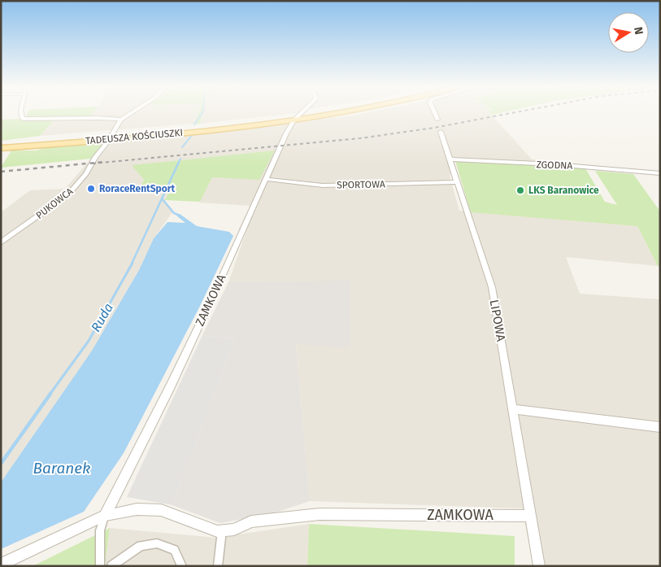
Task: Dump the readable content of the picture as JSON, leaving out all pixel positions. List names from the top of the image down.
{
  "streets": {
    "main road": ["TADEUSZA KOŚCIUSZKI"],
    "street": [
      "ZGODNA",
      "SPORTOWA",
      "PUKOWCA",
      "ZAMKOWA",
      "LIPOWA"
    ]
  },
  "crossings": [
    ["TADEUSZA KOŚCIUSZKI", "PUKOWCA"],
    ["TADEUSZA KOŚCIUSZKI", "ZAMKOWA"],
    ["ZGODNA", "LIPOWA"],
    ["SPORTOWA", "ZAMKOWA"],
    ["SPORTOWA", "LIPOWA"],
    ["ZAMKOWA", "LIPOWA"]
  ],
  "water": ["Ruda", "Baranek"],
  "places": ["RoraceRentSport", "LKS Baranowice"],
  "north": "right"
}
